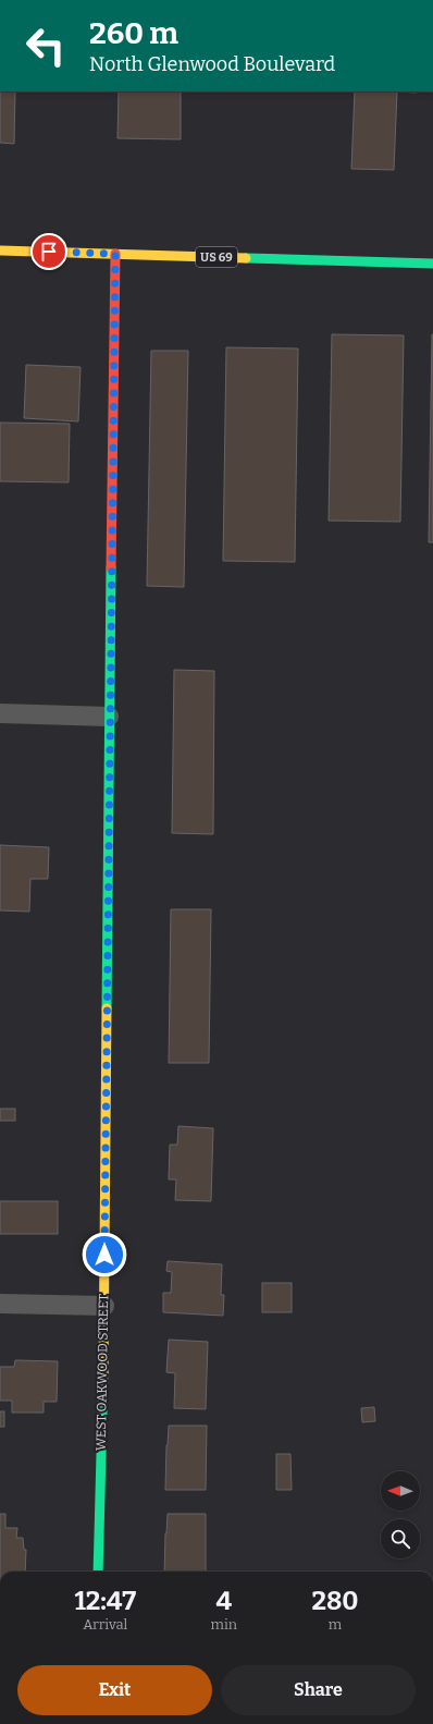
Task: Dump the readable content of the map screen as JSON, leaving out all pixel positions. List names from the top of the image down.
{
  "streets": {
    "street": ["US 69", "WEST OAKWOOD STREET"]
  },
  "crossings": [
    ["US 69", "WEST OAKWOOD STREET"]
  ],
  "north": "left",
  "page": {
    "turn": ["260 m", "North Glenwood Boulevard"],
    "eta": [
      "12:47",
      "Arrival",
      "4",
      "min",
      "280",
      "m"
    ],
    "buttons": ["Exit", "Share"]
  }
}
